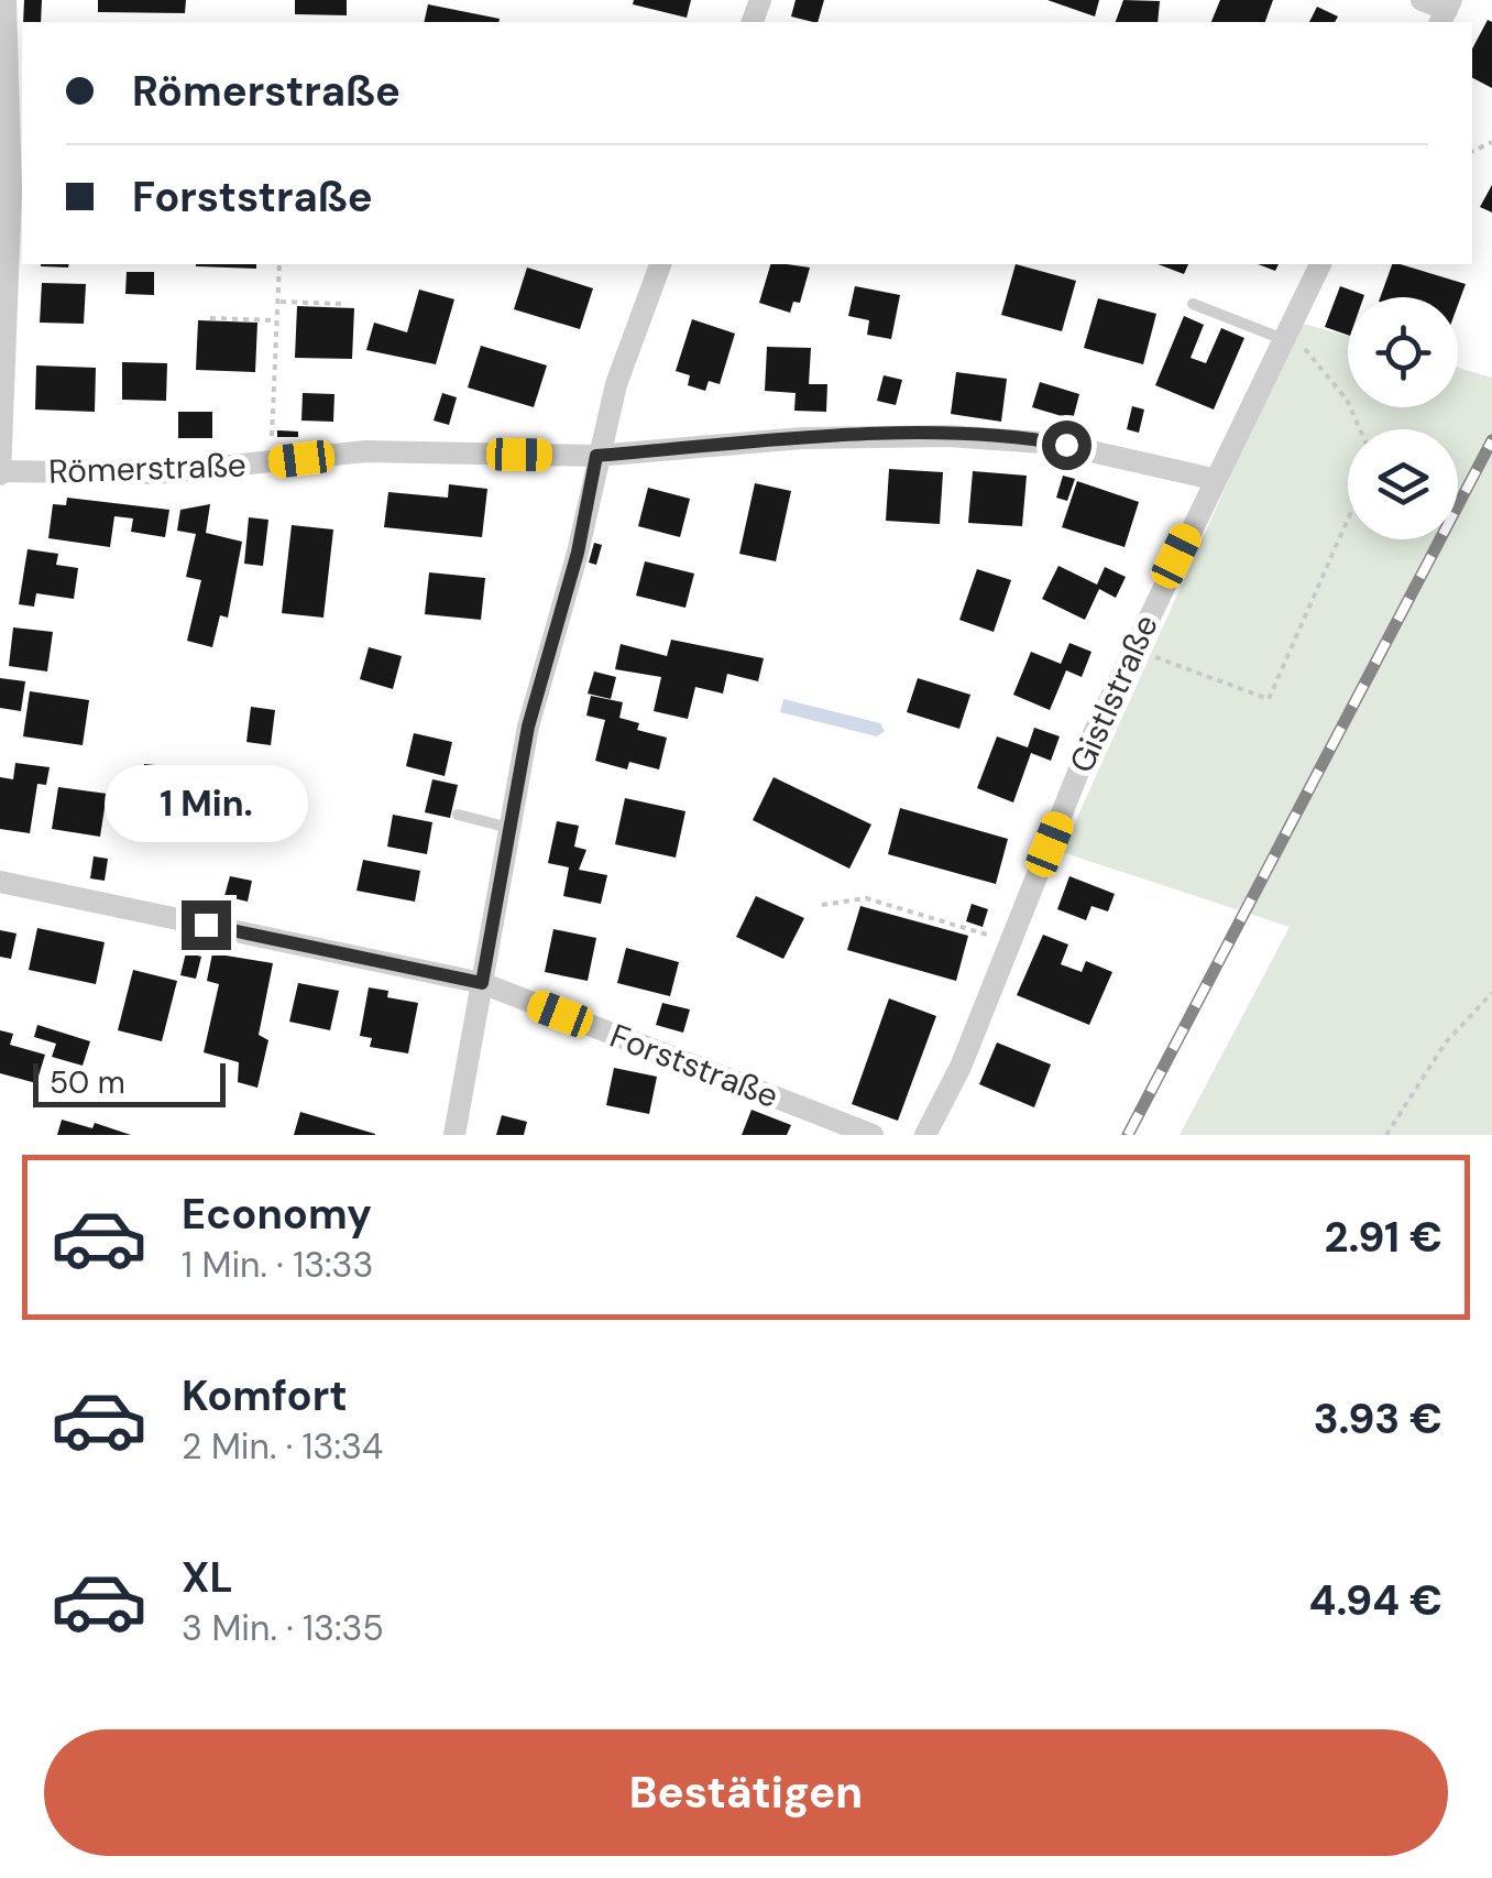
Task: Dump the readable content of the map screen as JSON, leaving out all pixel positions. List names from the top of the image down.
{
  "streets": {
    "street": ["Römerstraße", "Gistlstraße", "Forststraße"]
  },
  "crossings": [
    ["Römerstraße", "Gistlstraße"]
  ],
  "scale_bar": "50 m",
  "page": {
    "banner": ["Römerstraße", "Forststraße"],
    "bubble": "1 Min.",
    "scale": "50 m",
    "list": [
      {
        "name": "Economy",
        "note": "1 Min. · 13:33",
        "value": "2.91 €"
      },
      {
        "name": "Komfort",
        "note": "2 Min. · 13:34",
        "value": "3.93 €"
      },
      {
        "name": "XL",
        "note": "3 Min. · 13:35",
        "value": "4.94 €"
      }
    ],
    "buttons": "Bestätigen"
  }
}
